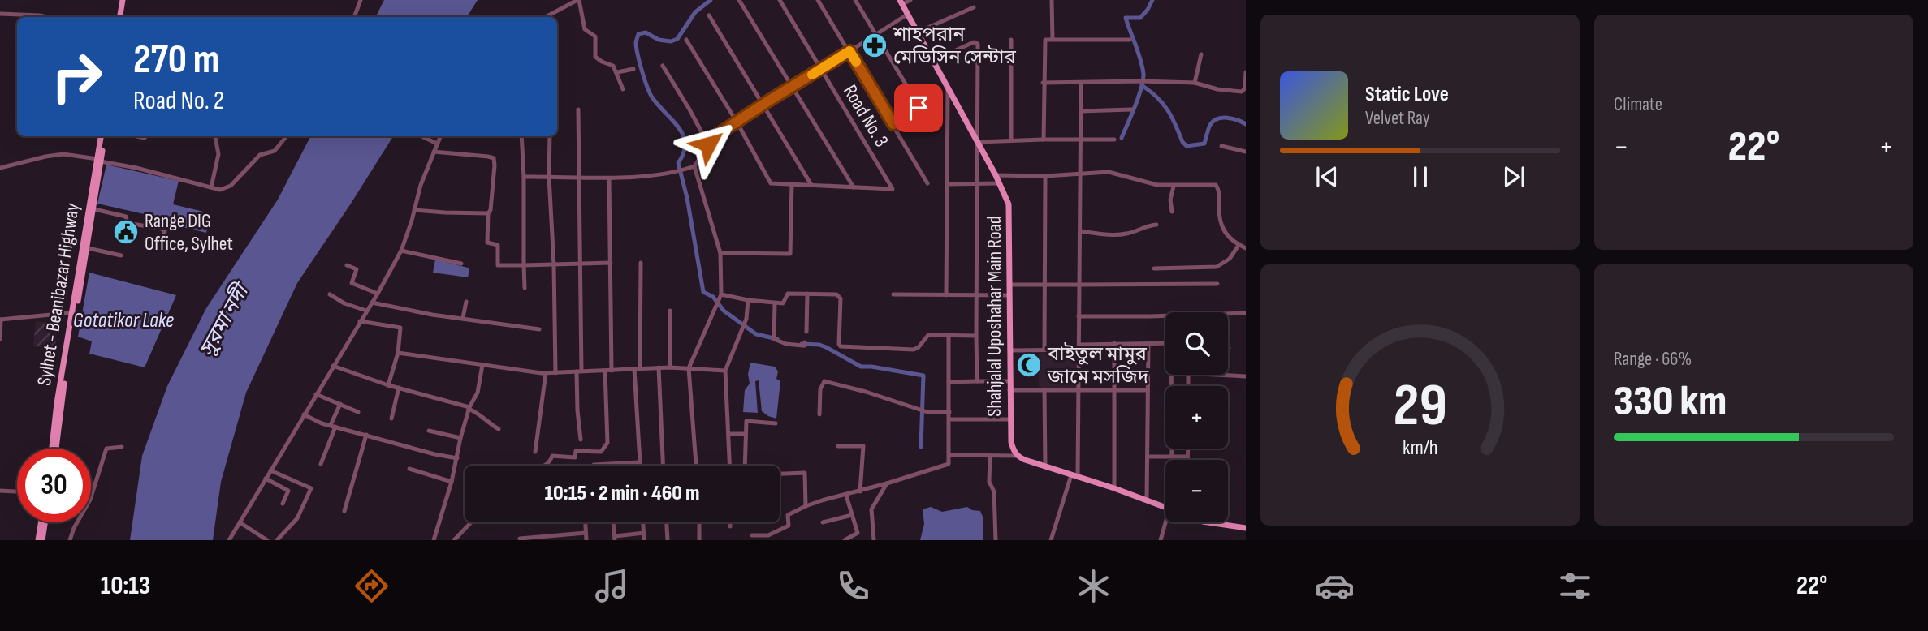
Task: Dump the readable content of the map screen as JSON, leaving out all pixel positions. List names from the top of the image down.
{
  "streets": {
    "main road": ["Sylhet - Beanibazar Highway", "Shahjalal Uposhahar Main Road"],
    "street": ["Road No. 3"]
  },
  "water": ["Gotatikor Lake", "সুরমা নদী"],
  "places": {
    "pharmacy": ["শাহপরান মেডিসিন সেন্টার"],
    "public building": ["Range DIG Office, Sylhet"],
    "mosque": ["বাইতুল মামুর জামে মসজিদ"]
  },
  "page": {
    "tile": [
      "Climate",
      ["Range · 66%", "330 km"]
    ],
    "turn": ["270 m", "Road No. 2"],
    "song": ["Static Love", "Velvet Ray"],
    "heat": ["−", "22°", "+"],
    "map_buttons": ["+", "−"],
    "limit": "30",
    "trip": "10:15 · 2 min · 460 m",
    "tabs": ["10:13", "22°"],
    "gauge": ["29", "km/h"]
  }
}
